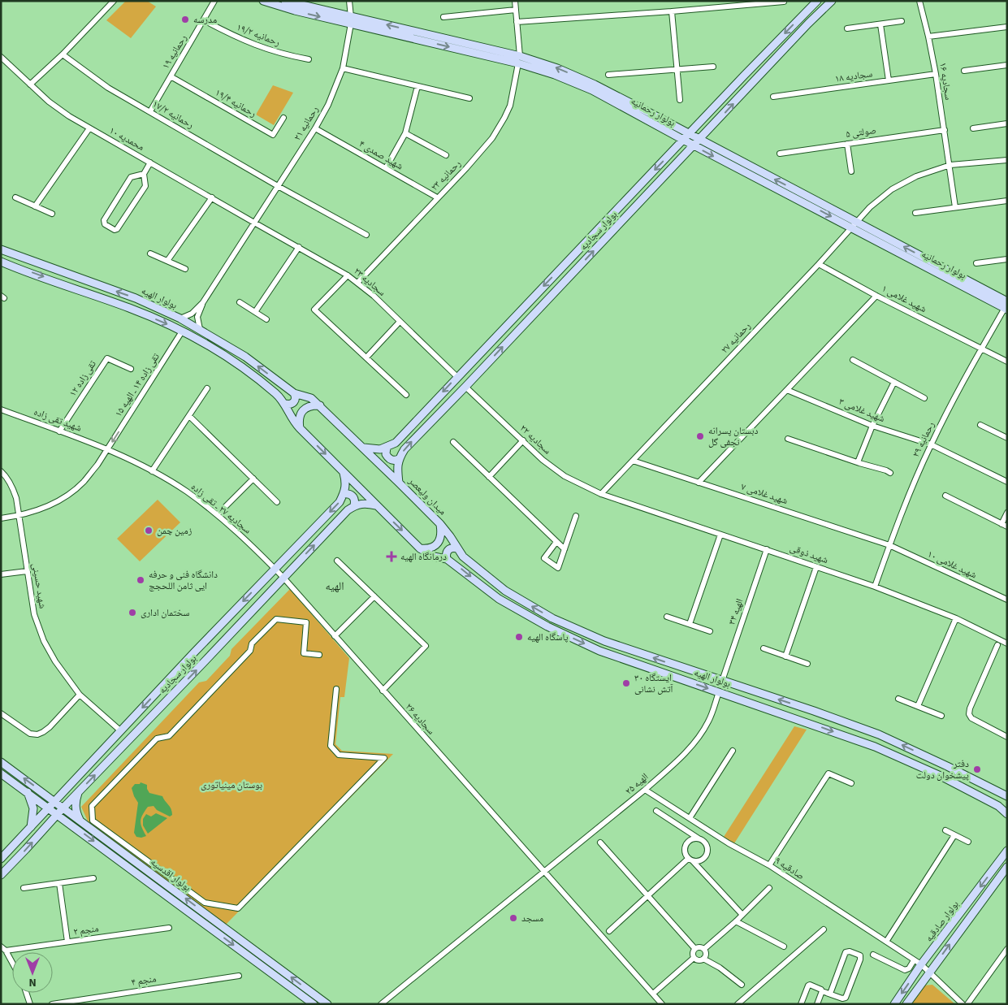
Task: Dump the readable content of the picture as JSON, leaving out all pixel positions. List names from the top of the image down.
{
  "streets": {
    "main road": [
      "بولوار رحمانیه",
      "بولوار سجادیه",
      "بولوار الهیه",
      "میدان ولیعصر",
      "بولوار اقدسیه",
      "بولوار صادقیه"
    ],
    "street": [
      "رحمانیه ۱۹/۲",
      "رحمانیه ۱۹",
      "سجادیه ۱۸",
      "سجادیه ۱۶",
      "رحمانیه ۱۹/۴",
      "رحمانیه ۱۷/۲",
      "رحمانیه ۲۱",
      "صولتی ۵",
      "محمدیه ۱۰",
      "شهید صمدی ۴",
      "رحمانیه ۲۳",
      "سجادیه ۲۳",
      "شهید غلامی ۱",
      "رحمانیه ۲۷",
      "تقی زاده ۱۲",
      "تقی زاده ۱۴ ـ الهیه ۱۵",
      "شهید غلامی ۳",
      "شهید تقی زاده",
      "سجادیه ۲۲",
      "رحمانیه ۲۹",
      "شهید غلامی ۷",
      "سجادیه ۲۷ ـ تقی زاده",
      "شهید ذوقی",
      "شهید غلامی ۱۰",
      "شهید حسینی",
      "الهیه ۳۴",
      "سجادیه ۲۶",
      "الهیه ۲۵",
      "صادقیه ۹",
      "منجم ۲",
      "منجم ۴"
    ]
  },
  "crossings": [
    ["رحمانیه ۱۹/۲", "رحمانیه ۱۹"],
    ["رحمانیه ۱۹", "رحمانیه ۱۹/۴"],
    ["رحمانیه ۱۹", "رحمانیه ۱۷/۲"],
    ["سجادیه ۱۸", "سجادیه ۱۶"],
    ["سجادیه ۱۶", "صولتی ۵"],
    ["سجادیه ۱۶", "رحمانیه ۲۷"],
    ["بولوار رحمانیه", "رحمانیه ۲۱"],
    ["بولوار رحمانیه", "رحمانیه ۲۳"],
    ["بولوار رحمانیه", "بولوار سجادیه"],
    ["بولوار رحمانیه", "رحمانیه ۲۷"],
    ["بولوار رحمانیه", "رحمانیه ۲۹"],
    ["رحمانیه ۱۷/۲", "رحمانیه ۲۱"],
    ["رحمانیه ۲۱", "محمدیه ۱۰"],
    ["رحمانیه ۲۱", "شهید صمدی ۴"],
    ["رحمانیه ۲۱", "سجادیه ۲۳"],
    ["محمدیه ۱۰", "سجادیه ۲۳"],
    ["شهید صمدی ۴", "رحمانیه ۲۳"],
    ["رحمانیه ۲۳", "سجادیه ۲۳"],
    ["بولوار سجادیه", "سجادیه ۲۳"],
    ["بولوار سجادیه", "سجادیه ۲۲"],
    ["بولوار سجادیه", "سجادیه ۲۷ ـ تقی زاده"],
    ["بولوار سجادیه", "شهید حسینی"],
    ["بولوار سجادیه", "سجادیه ۲۶"],
    ["بولوار سجادیه", "بولوار اقدسیه"],
    ["بولوار الهیه", "تقی زاده ۱۴ ـ الهیه ۱۵"],
    ["بولوار الهیه", "میدان ولیعصر"],
    ["بولوار الهیه", "الهیه ۳۴"],
    ["بولوار الهیه", "الهیه ۲۵"],
    ["شهید غلامی ۱", "رحمانیه ۲۷"],
    ["شهید غلامی ۱", "رحمانیه ۲۹"],
    ["رحمانیه ۲۷", "سجادیه ۲۲"],
    ["رحمانیه ۲۷", "شهید غلامی ۷"],
    ["رحمانیه ۲۷", "شهید ذوقی"],
    ["تقی زاده ۱۲", "شهید تقی زاده"],
    ["تقی زاده ۱۴ ـ الهیه ۱۵", "شهید تقی زاده"],
    ["تقی زاده ۱۴ ـ الهیه ۱۵", "سجادیه ۲۷ ـ تقی زاده"],
    ["تقی زاده ۱۴ ـ الهیه ۱۵", "شهید حسینی"],
    ["شهید غلامی ۳", "رحمانیه ۲۹"],
    ["شهید تقی زاده", "سجادیه ۲۷ ـ تقی زاده"],
    ["سجادیه ۲۲", "شهید ذوقی"],
    ["رحمانیه ۲۹", "شهید غلامی ۷"],
    ["رحمانیه ۲۹", "شهید ذوقی"],
    ["رحمانیه ۲۹", "شهید غلامی ۱۰"],
    ["شهید غلامی ۷", "شهید غلامی ۱۰"],
    ["سجادیه ۲۷ ـ تقی زاده", "سجادیه ۲۶"],
    ["شهید ذوقی", "الهیه ۳۴"],
    ["سجادیه ۲۶", "الهیه ۲۵"],
    ["الهیه ۲۵", "صادقیه ۹"],
    ["صادقیه ۹", "بولوار صادقیه"]
  ],
  "one_way": ["تقی زاده ۱۴ ـ الهیه ۱۵"],
  "districts": ["الهیه"],
  "parks": ["بوستان مینیاتوری"],
  "places": {
    "other": [
      "مدرسه",
      "دبستان پسرانه نجفی گل",
      "زمین چمن",
      "دانشگاه فنی و حرفه ایی ثامن اللحجج",
      "سختمان اداری",
      "پاسگاه الهیه",
      "ایستگاه ۳۰ آتش نشانی",
      "دفتر پیشخوان دولت",
      "مسجد"
    ],
    "health": ["درمانگاه الهیه"]
  },
  "north": "bottom"
}
